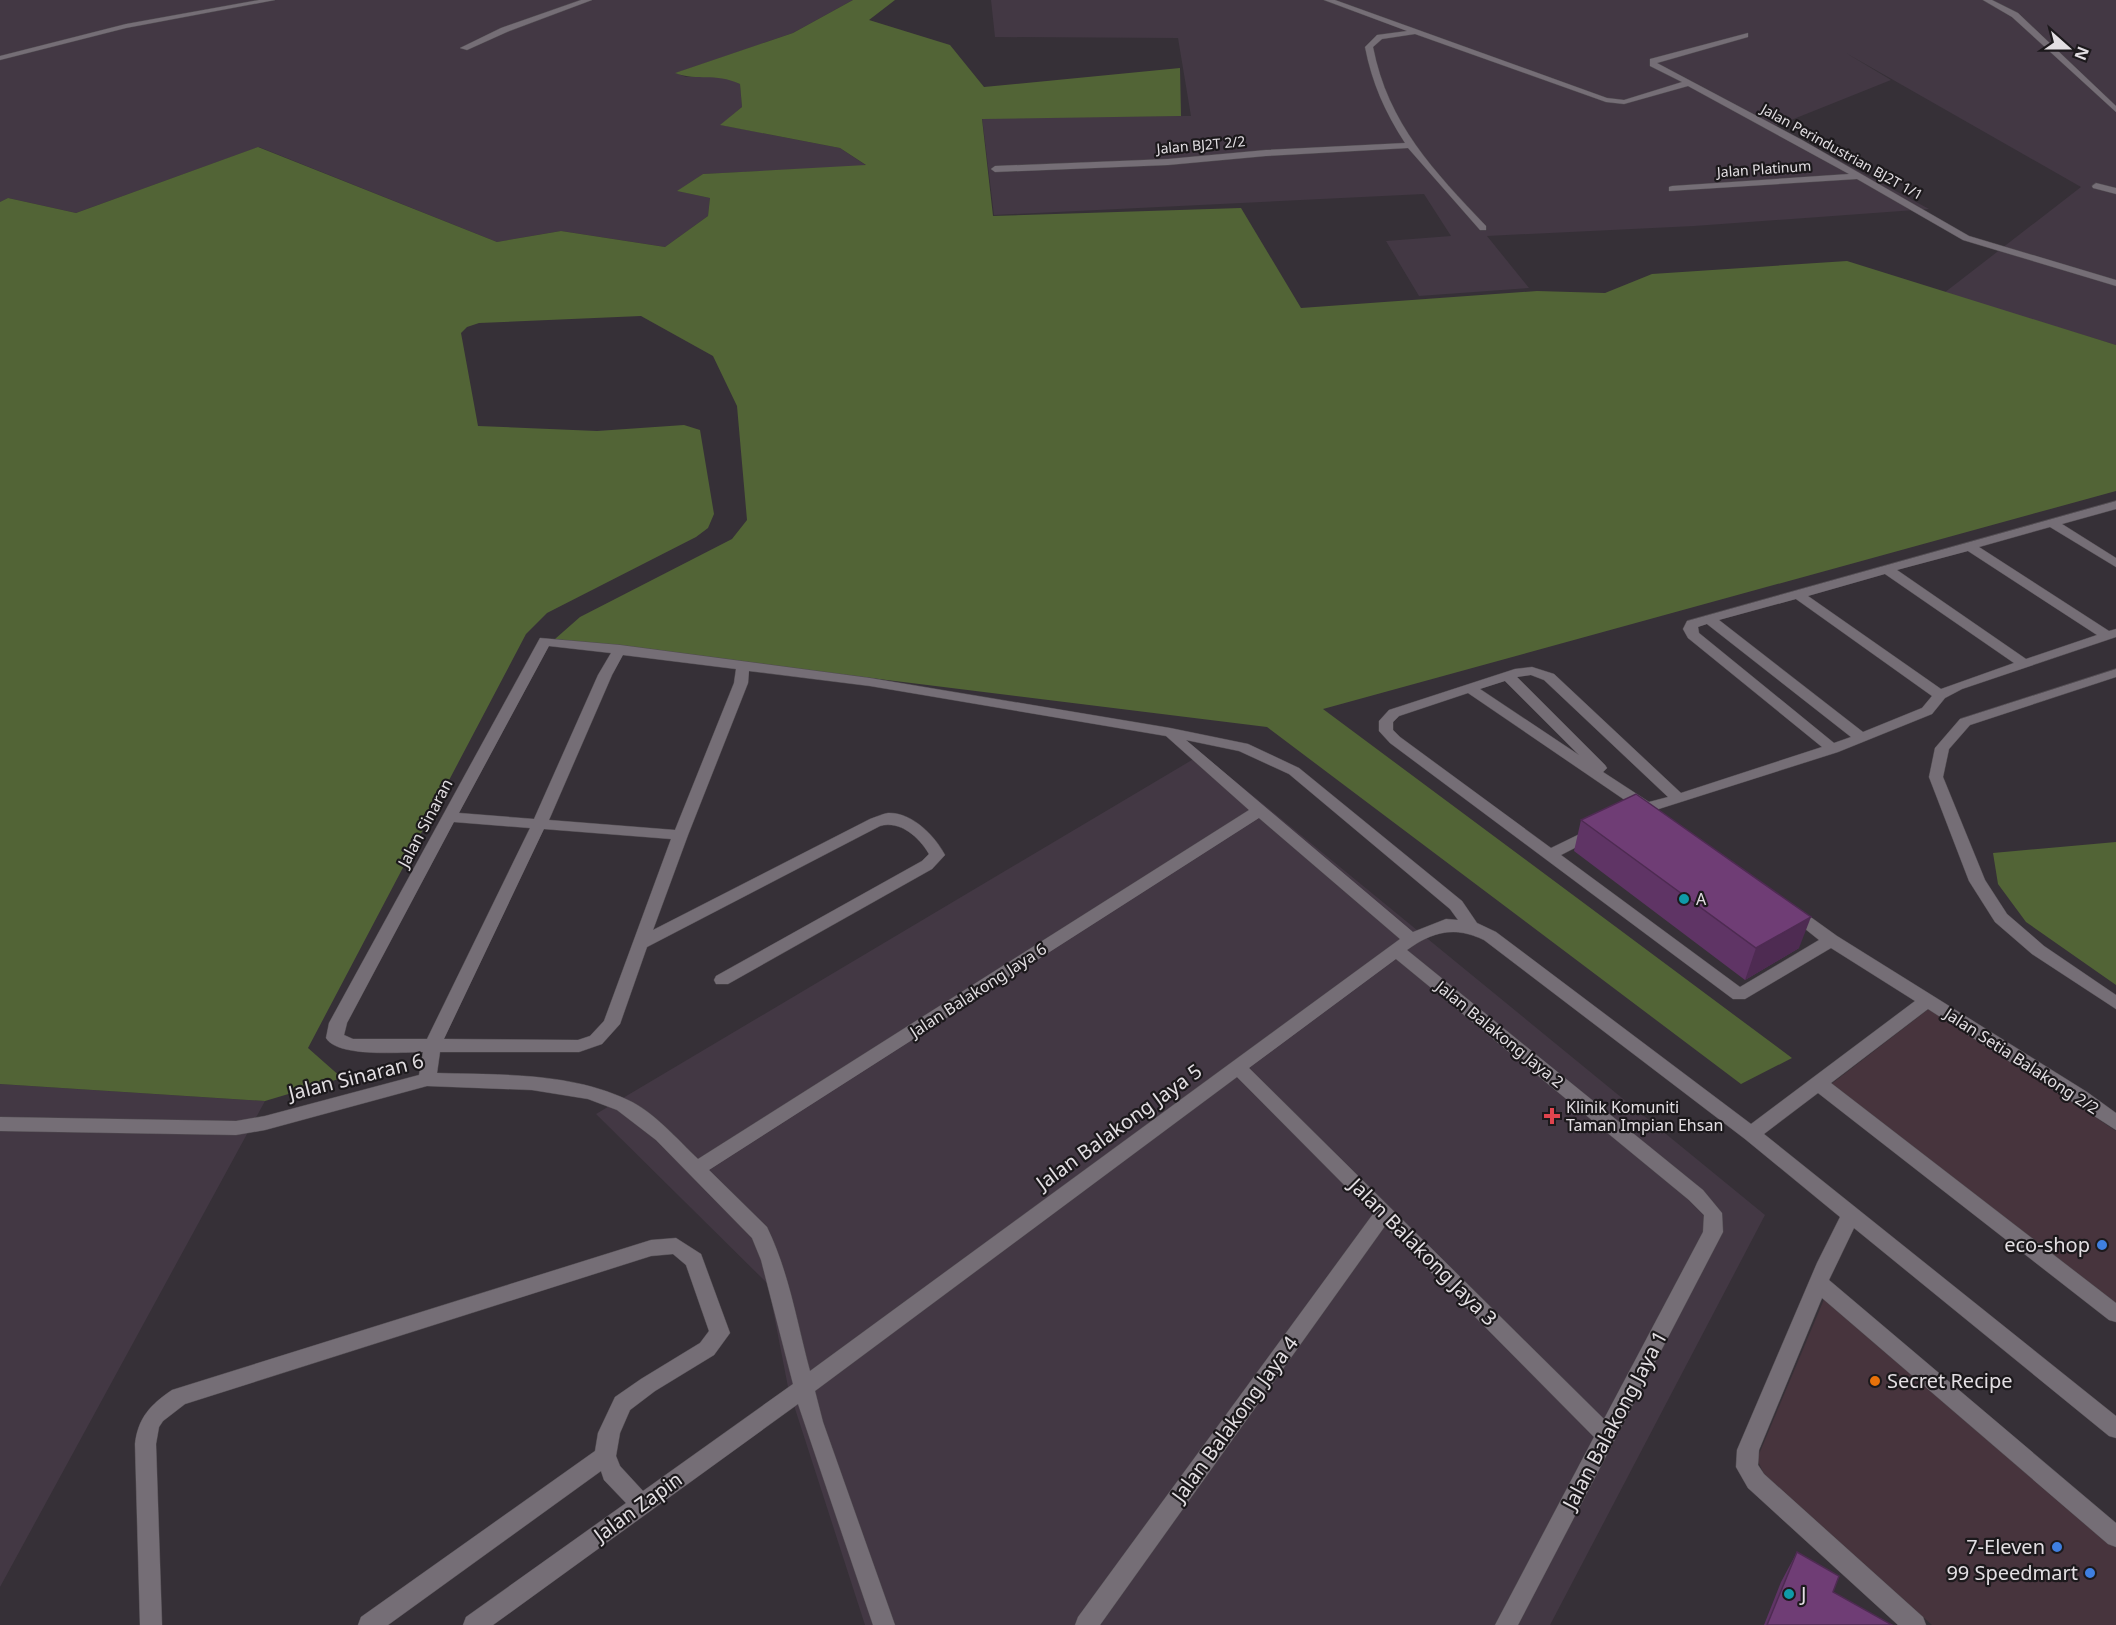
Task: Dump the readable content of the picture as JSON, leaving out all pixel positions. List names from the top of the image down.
{
  "streets": {
    "street": [
      "Jalan BJ2T 2/2",
      "Jalan Perindustrian BJ2T 1/1",
      "Jalan Platinum",
      "Jalan Sinaran",
      "Jalan Balakong Jaya 6",
      "Jalan Balakong Jaya 2",
      "Jalan Setia Balakong 2/2",
      "Jalan Sinaran 6",
      "Jalan Balakong Jaya 5",
      "Jalan Balakong Jaya 3",
      "Jalan Balakong Jaya 4",
      "Jalan Balakong Jaya 1",
      "Jalan Zapin"
    ]
  },
  "crossings": [
    ["Jalan Perindustrian BJ2T 1/1", "Jalan Platinum"],
    ["Jalan Balakong Jaya 6", "Jalan Balakong Jaya 2"],
    ["Jalan Balakong Jaya 6", "Jalan Sinaran 6"],
    ["Jalan Balakong Jaya 2", "Jalan Balakong Jaya 5"],
    ["Jalan Balakong Jaya 2", "Jalan Balakong Jaya 1"],
    ["Jalan Sinaran 6", "Jalan Balakong Jaya 5"],
    ["Jalan Sinaran 6", "Jalan Zapin"],
    ["Jalan Balakong Jaya 5", "Jalan Balakong Jaya 3"],
    ["Jalan Balakong Jaya 5", "Jalan Zapin"],
    ["Jalan Balakong Jaya 3", "Jalan Balakong Jaya 4"],
    ["Jalan Balakong Jaya 3", "Jalan Balakong Jaya 1"]
  ],
  "places": {
    "other": [
      "A",
      "eco-shop",
      "Secret Recipe",
      "7-Eleven",
      "99 Speedmart",
      "J"
    ],
    "health": ["Klinik Komuniti Taman Impian Ehsan"]
  },
  "north": "right"
}
